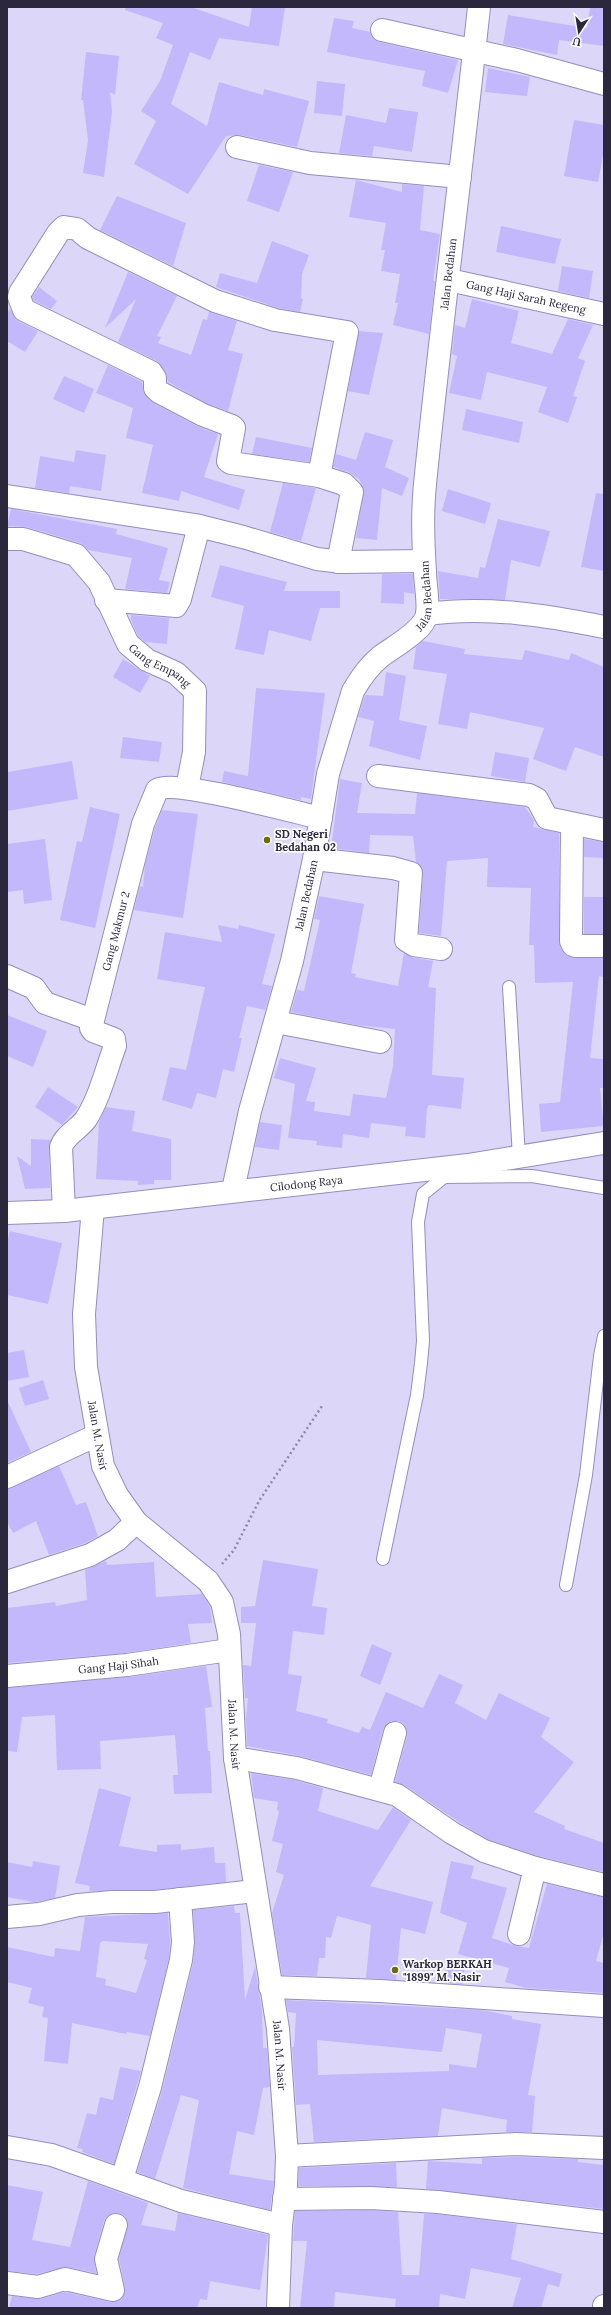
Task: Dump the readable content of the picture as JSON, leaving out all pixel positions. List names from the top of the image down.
{
  "streets": {
    "street": [
      "Jalan Bedahan",
      "Gang Haji Sarah Regeng",
      "Gang Empang",
      "Gang Makmur 2",
      "Cilodong Raya",
      "Jalan M. Nasir",
      "Gang Haji Sihah"
    ]
  },
  "crossings": [
    ["Jalan Bedahan", "Gang Haji Sarah Regeng"],
    ["Jalan Bedahan", "Gang Makmur 2"],
    ["Jalan Bedahan", "Cilodong Raya"],
    ["Gang Empang", "Gang Makmur 2"],
    ["Cilodong Raya", "Jalan M. Nasir"],
    ["Jalan M. Nasir", "Gang Haji Sihah"]
  ],
  "places": ["SD Negeri Bedahan 02", "Warkop BERKAH \"1899\" M. Nasir"],
  "north": "bottom"
}
